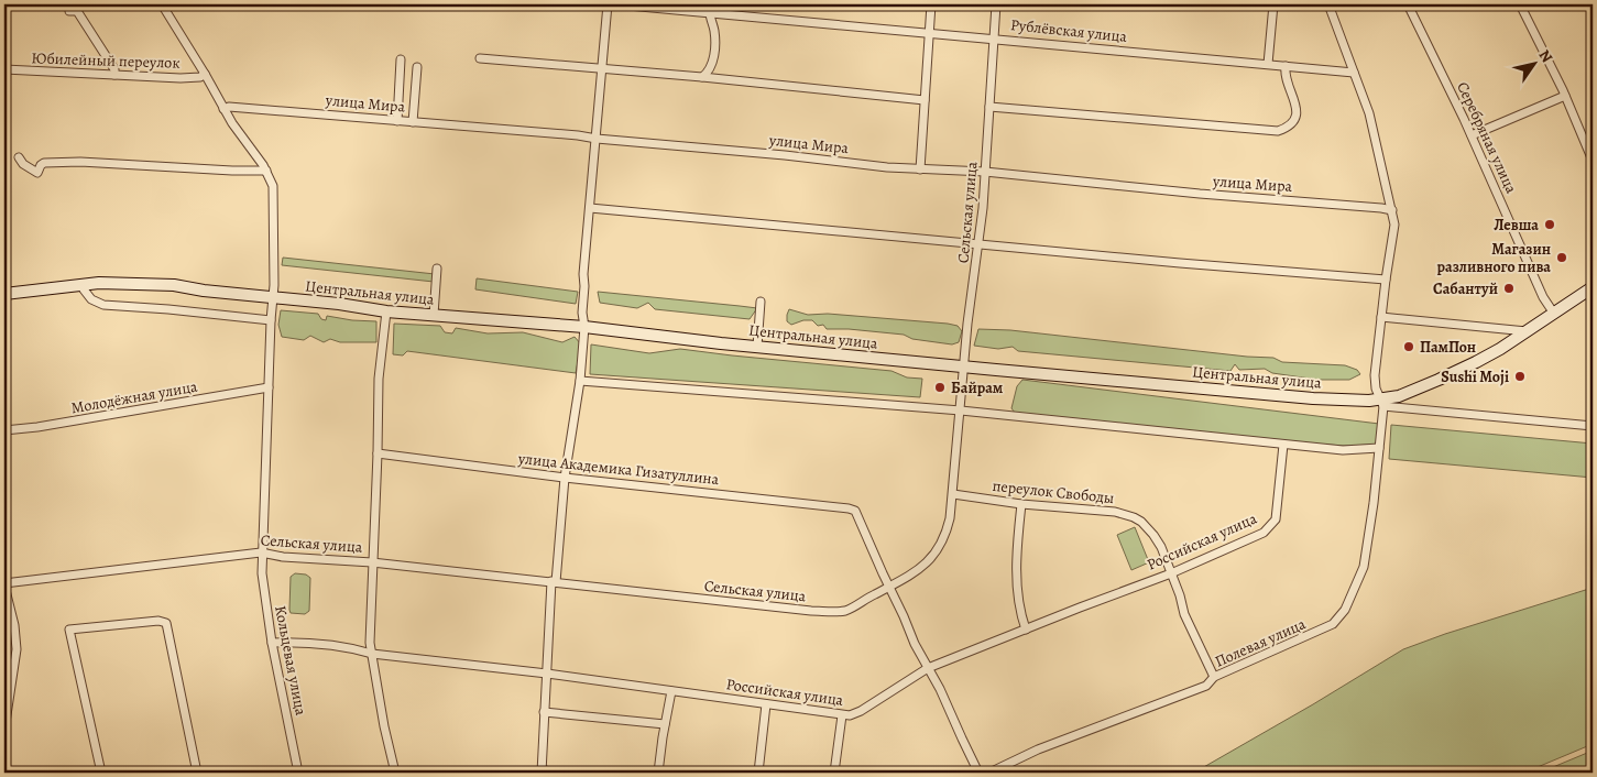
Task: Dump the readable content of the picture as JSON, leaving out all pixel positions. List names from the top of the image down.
{
  "streets": {
    "street": [
      "Рублёвская улица",
      "Юбилейный переулок",
      "улица Мира",
      "Серебряная улица",
      "Сельская улица",
      "Центральная улица",
      "Молодёжная улица",
      "улица Академика Гизатуллина",
      "переулок Свободы",
      "Российская улица",
      "Полевая улица",
      "Кольцевая улица"
    ]
  },
  "crossings": [
    ["Рублёвская улица", "Сельская улица"],
    ["Юбилейный переулок", "Кольцевая улица"],
    ["улица Мира", "Сельская улица"],
    ["улица Мира", "Кольцевая улица"],
    ["Серебряная улица", "Центральная улица"],
    ["Сельская улица", "Центральная улица"],
    ["Сельская улица", "улица Академика Гизатуллина"],
    ["Сельская улица", "переулок Свободы"],
    ["Сельская улица", "Кольцевая улица"],
    ["Центральная улица", "Полевая улица"],
    ["Центральная улица", "Кольцевая улица"],
    ["Молодёжная улица", "Кольцевая улица"],
    ["переулок Свободы", "Российская улица"],
    ["переулок Свободы", "Полевая улица"],
    ["Российская улица", "Кольцевая улица"]
  ],
  "places": [
    "Левша",
    "Магазин разливного пива",
    "Сабантуй",
    "ПамПон",
    "Sushi Moji",
    "Байрам"
  ],
  "north": "top right"
}
